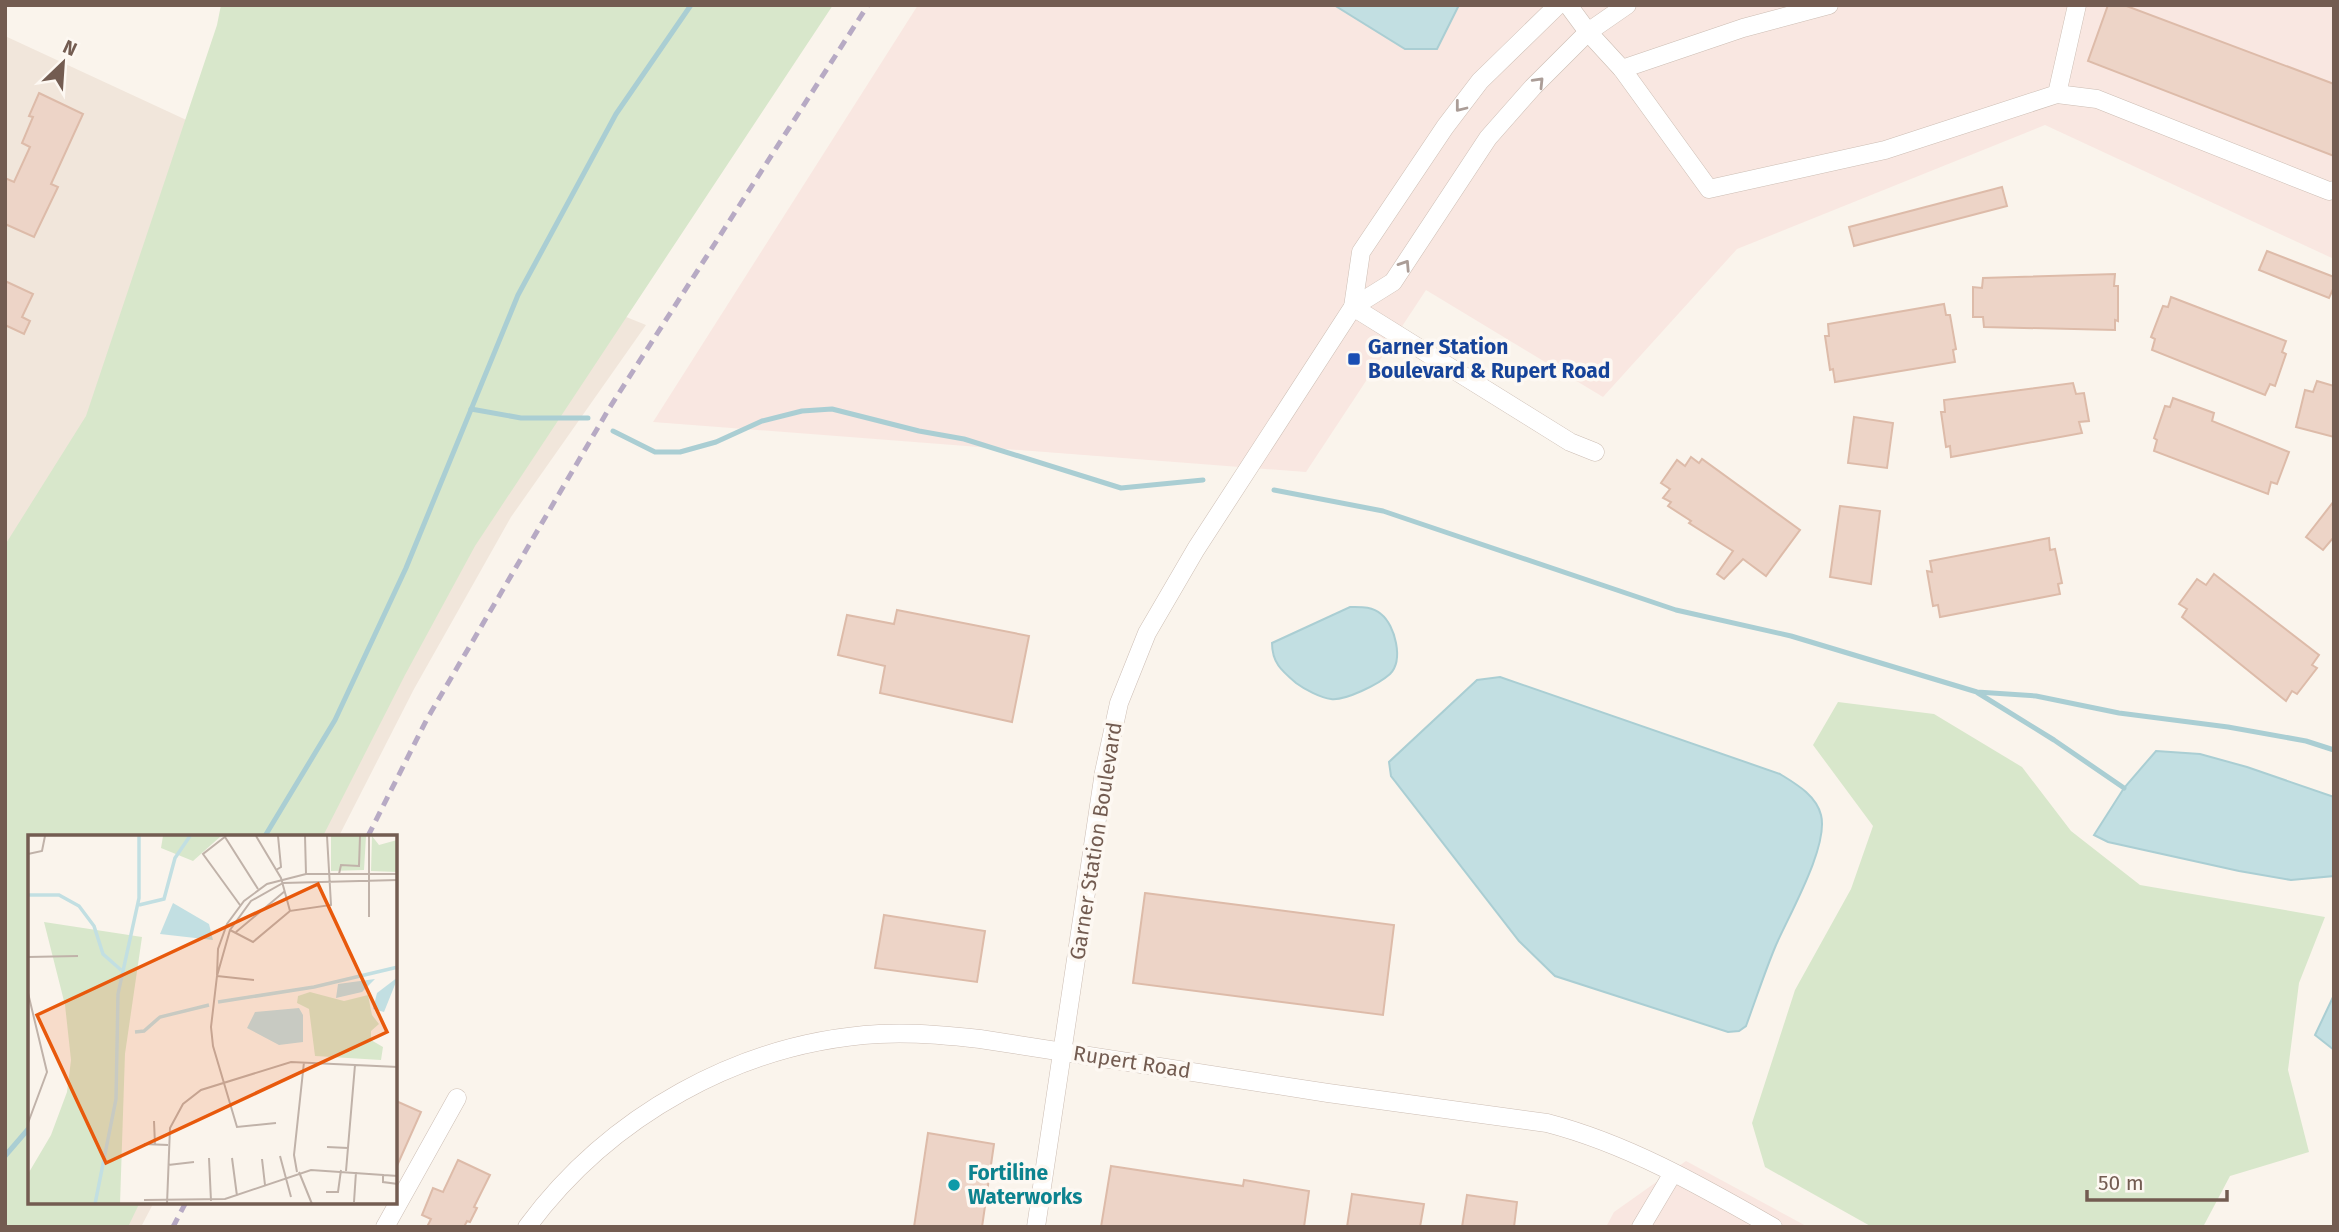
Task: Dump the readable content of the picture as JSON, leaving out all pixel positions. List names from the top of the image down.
{
  "streets": {
    "street": ["Garner Station Boulevard", "Rupert Road"]
  },
  "crossings": [
    ["Garner Station Boulevard", "Rupert Road"]
  ],
  "places": {
    "transit": ["Garner Station Boulevard & Rupert Road"],
    "other": ["Fortiline Waterworks"]
  },
  "scale_bar": "50 m",
  "north": "top right"
}
